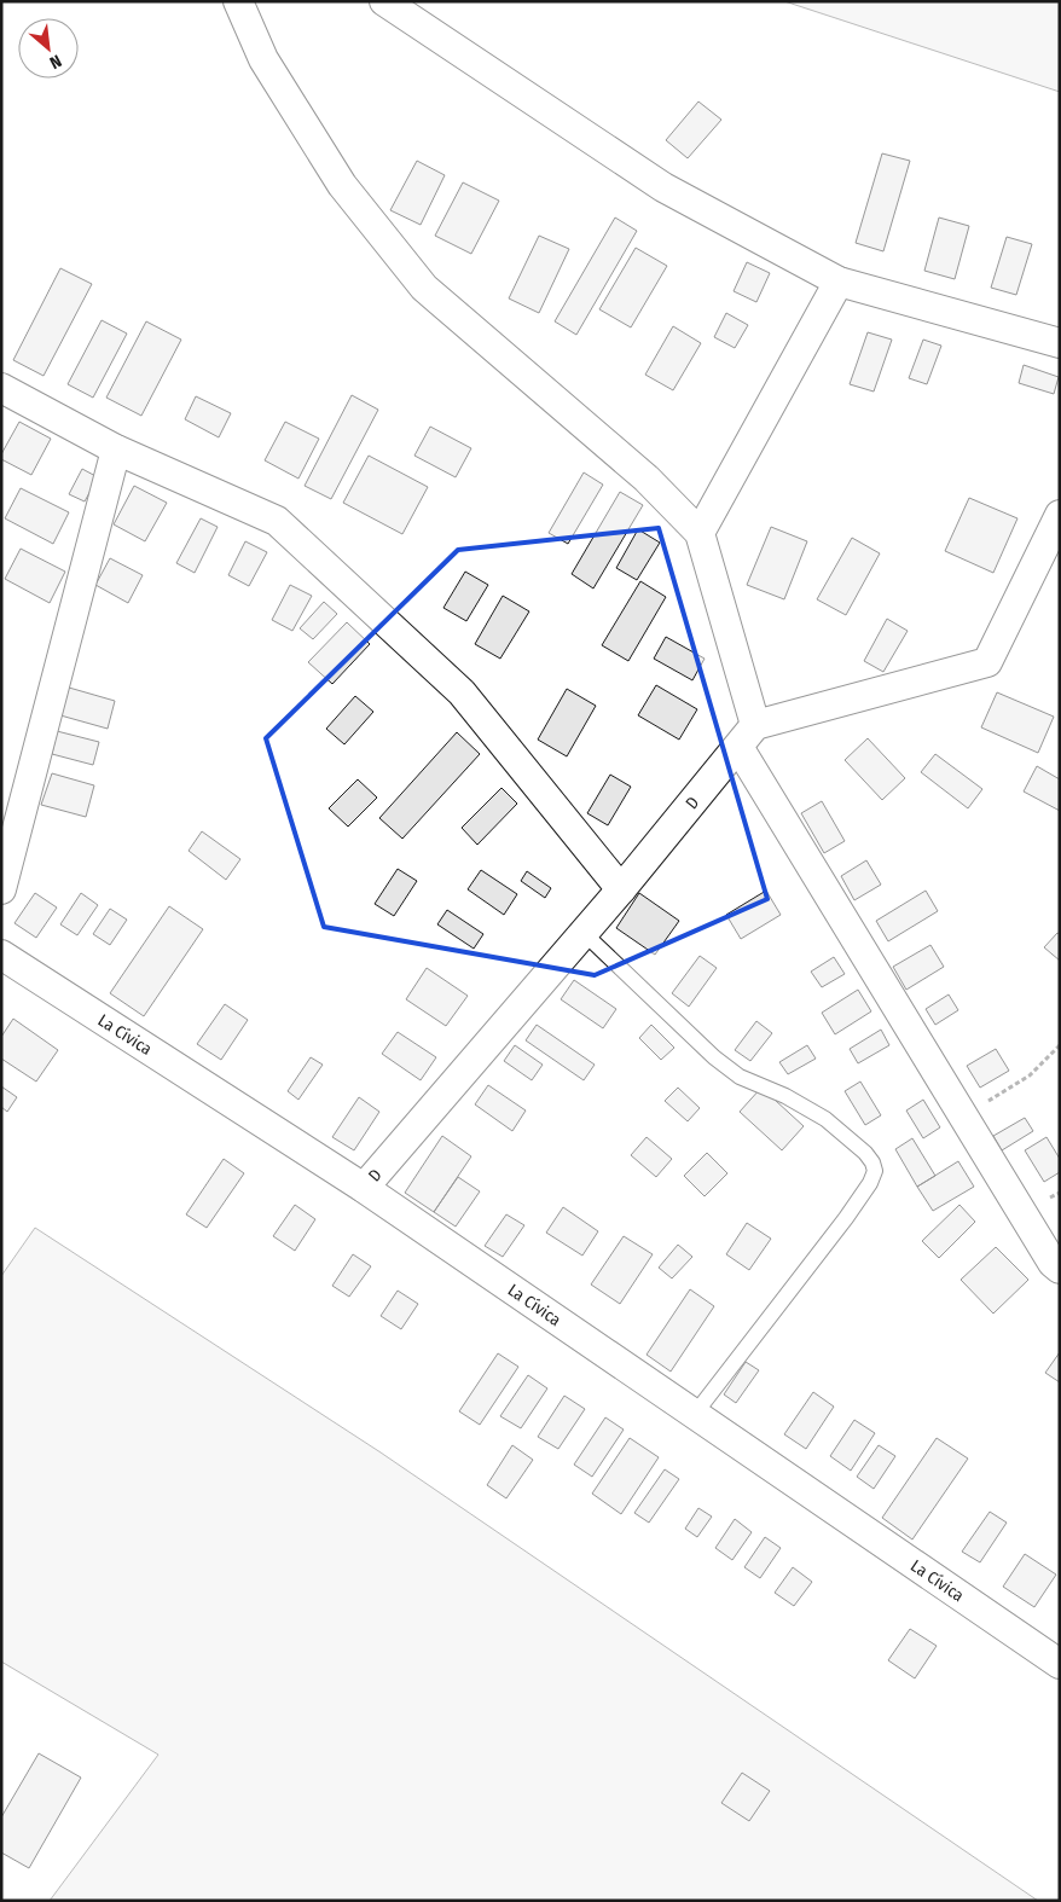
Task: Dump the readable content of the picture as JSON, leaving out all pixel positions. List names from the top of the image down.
{
  "streets": {
    "street": ["D", "La Cívica"]
  },
  "crossings": [
    ["D", "La Cívica"]
  ],
  "north": "bottom right"
}
